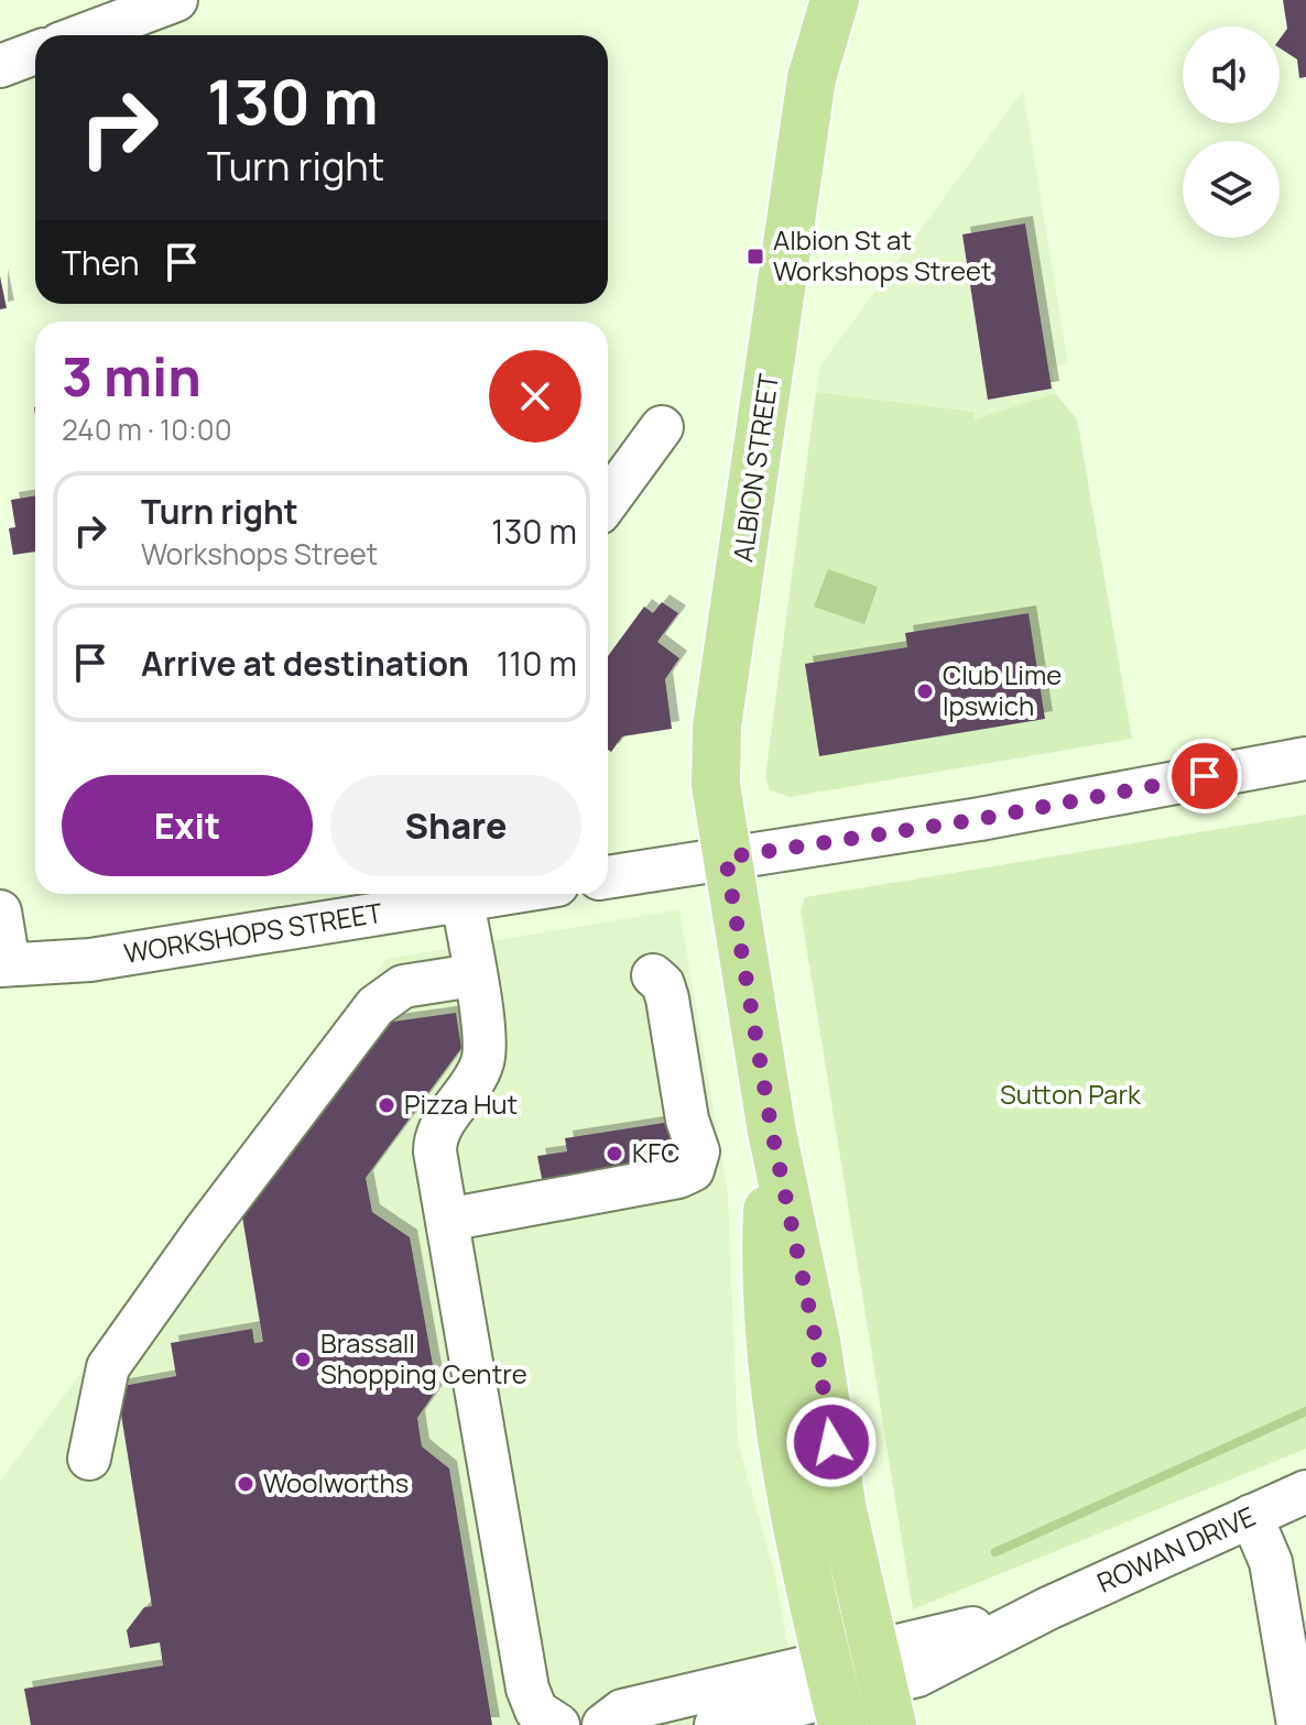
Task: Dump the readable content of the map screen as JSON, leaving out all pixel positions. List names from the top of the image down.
{
  "streets": {
    "main road": ["ALBION STREET"],
    "street": ["WORKSHOPS STREET", "ROWAN DRIVE"]
  },
  "parks": ["Sutton Park"],
  "places": {
    "transit": ["Albion St at Workshops Street"],
    "other": [
      "Club Lime Ipswich",
      "Pizza Hut",
      "KFC",
      "Brassall Shopping Centre",
      "Woolworths"
    ]
  },
  "page": {
    "turn": ["130 m", "Turn right"],
    "then": "Then",
    "heading": ["3 min", "240 m · 10:00"],
    "list": [
      {
        "name": "Turn right",
        "note": "Workshops Street",
        "value": "130 m"
      },
      {
        "name": "Arrive at destination",
        "value": "110 m"
      }
    ],
    "buttons": ["Exit", "Share"]
  }
}
